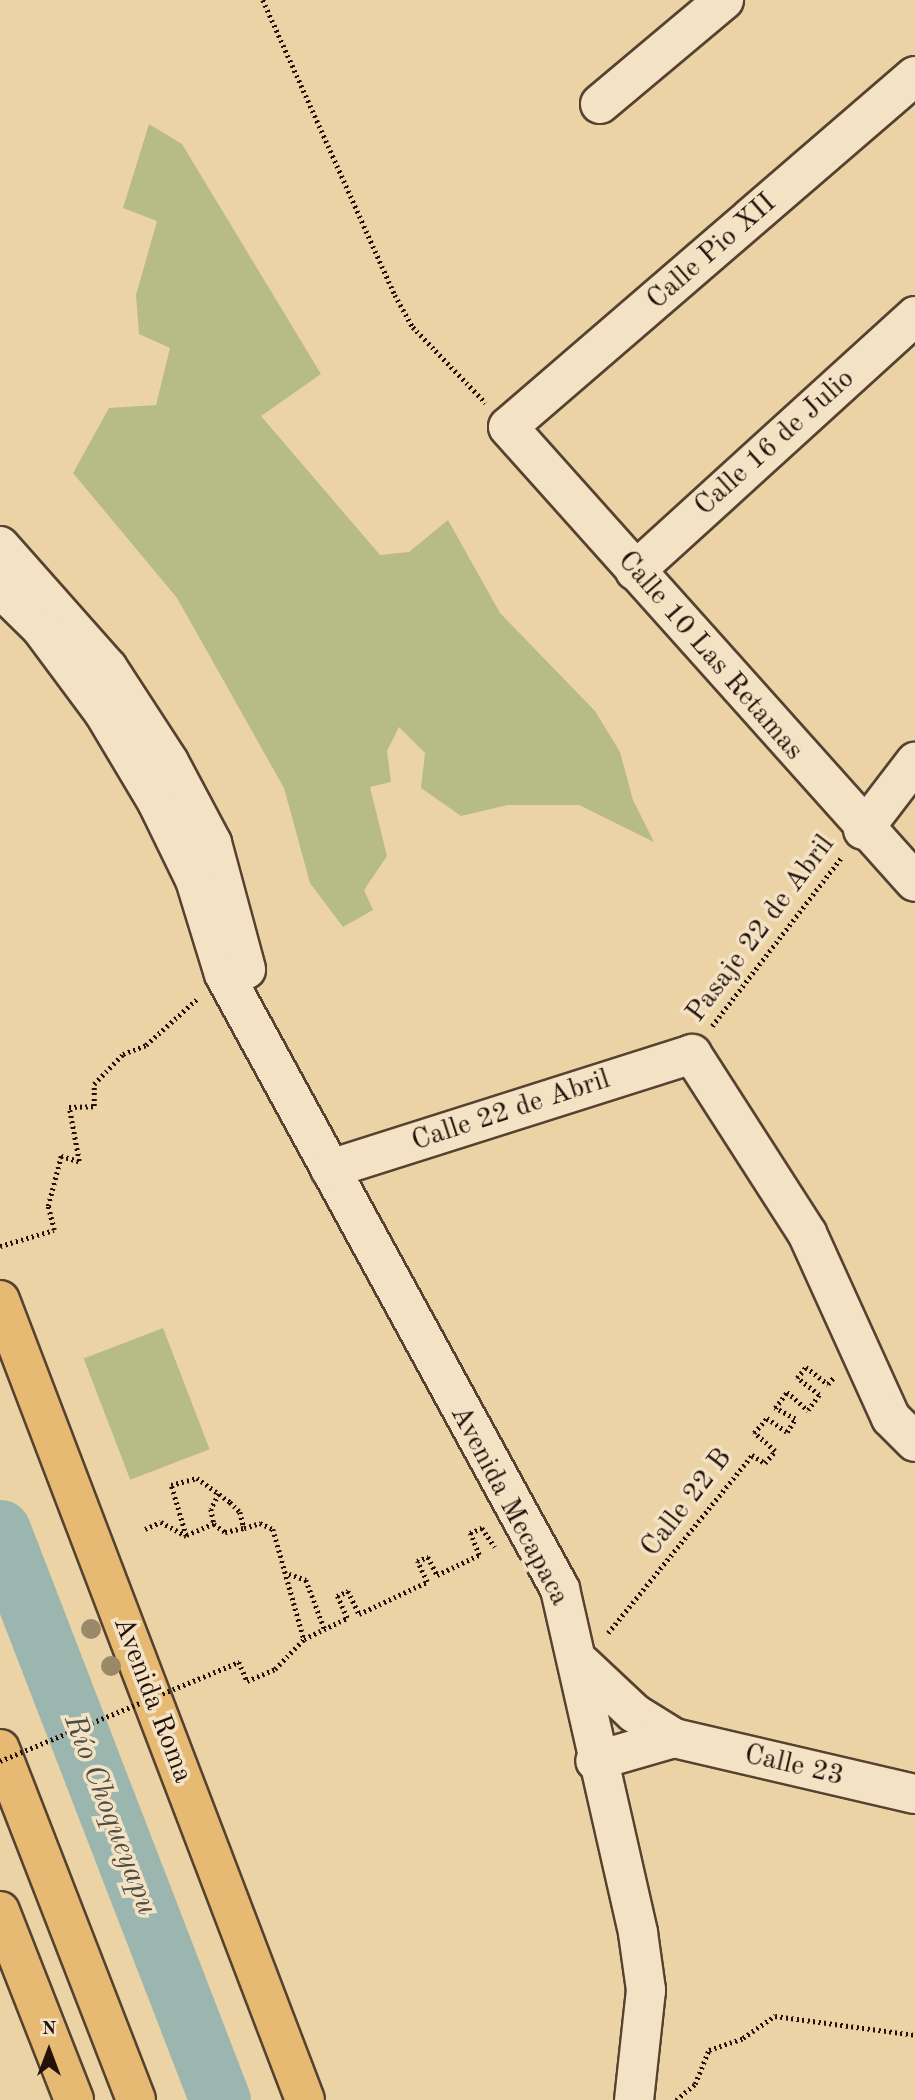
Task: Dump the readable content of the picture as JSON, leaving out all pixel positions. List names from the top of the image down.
{
  "streets": {
    "main road": ["Avenida Roma"],
    "street": [
      "Calle Pio XII",
      "Calle 16 de Julio",
      "Calle 10 Las Retamas",
      "Calle 22 de Abril",
      "Avenida Mecapaca",
      "Calle 23"
    ],
    "path": ["Pasaje 22 de Abril", "Calle 22 B"]
  },
  "crossings": [
    ["Calle Pio XII", "Calle 10 Las Retamas"],
    ["Calle 16 de Julio", "Calle 10 Las Retamas"],
    ["Calle 10 Las Retamas", "Pasaje 22 de Abril"],
    ["Pasaje 22 de Abril", "Calle 22 de Abril"],
    ["Calle 22 de Abril", "Avenida Mecapaca"],
    ["Calle 22 B", "Avenida Mecapaca"],
    ["Calle 22 B", "Calle 23"],
    ["Avenida Mecapaca", "Calle 23"]
  ],
  "water": ["Río Choqueyapu"],
  "north": "top"
}
